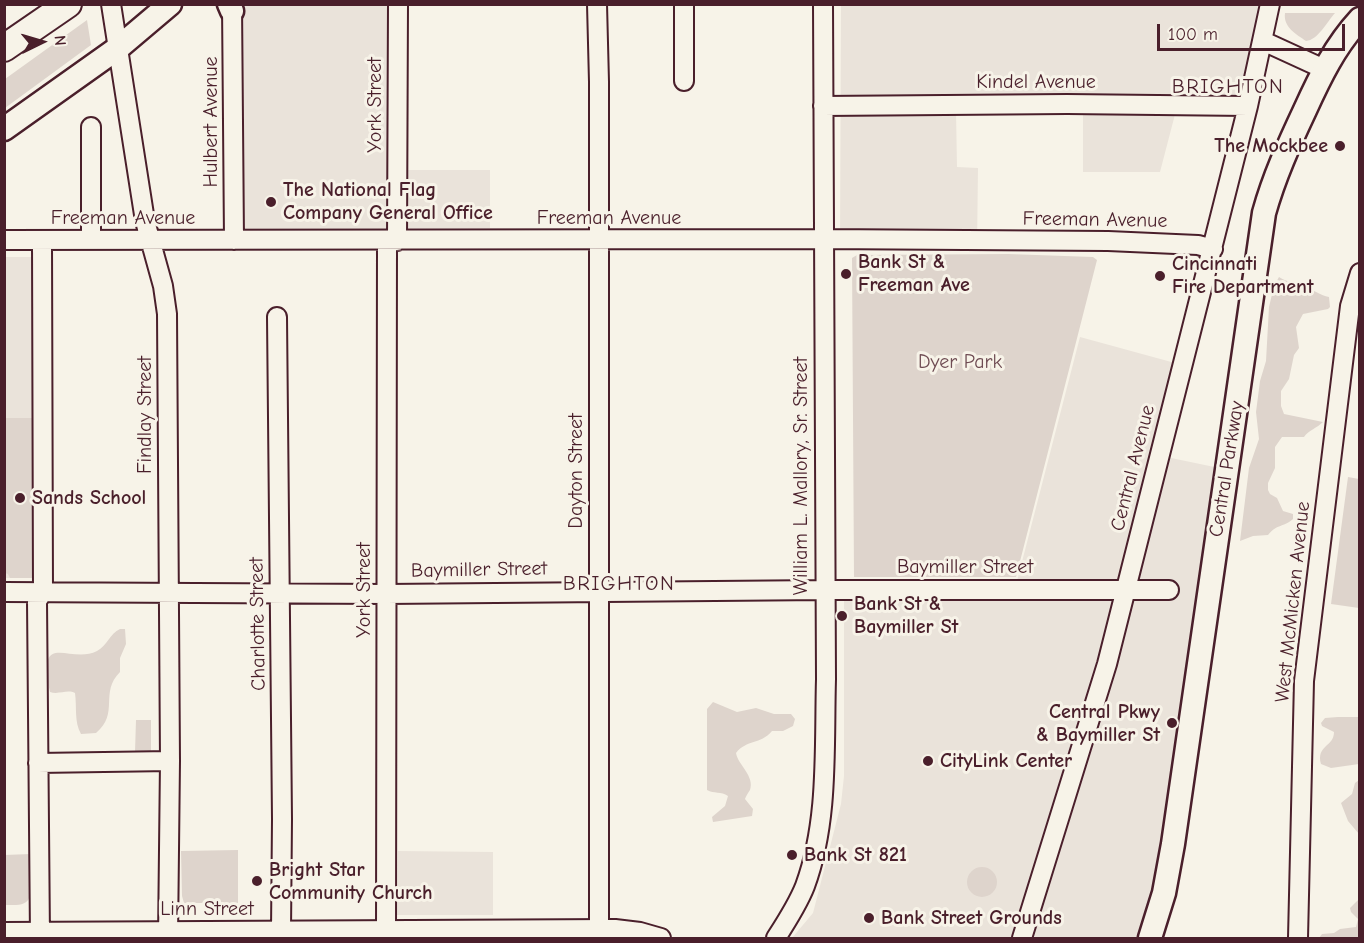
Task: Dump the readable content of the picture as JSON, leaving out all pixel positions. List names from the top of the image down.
{
  "streets": {
    "main road": ["Central Parkway"],
    "street": [
      "Kindel Avenue",
      "York Street",
      "Hulbert Avenue",
      "Freeman Avenue",
      "Findlay Street",
      "Central Avenue",
      "Dayton Street",
      "William L. Mallory, Sr. Street",
      "Baymiller Street",
      "West McMicken Avenue",
      "Charlotte Street",
      "Linn Street"
    ]
  },
  "crossings": [
    ["Kindel Avenue", "Central Avenue"],
    ["Kindel Avenue", "William L. Mallory, Sr. Street"],
    ["York Street", "Freeman Avenue"],
    ["York Street", "Baymiller Street"],
    ["York Street", "Linn Street"],
    ["Hulbert Avenue", "Freeman Avenue"],
    ["Freeman Avenue", "Findlay Street"],
    ["Freeman Avenue", "Central Avenue"],
    ["Freeman Avenue", "Dayton Street"],
    ["Freeman Avenue", "William L. Mallory, Sr. Street"],
    ["Findlay Street", "Baymiller Street"],
    ["Findlay Street", "Linn Street"],
    ["Central Avenue", "Baymiller Street"],
    ["Dayton Street", "Baymiller Street"],
    ["Dayton Street", "Linn Street"],
    ["William L. Mallory, Sr. Street", "Baymiller Street"],
    ["Baymiller Street", "Charlotte Street"],
    ["Charlotte Street", "Linn Street"]
  ],
  "districts": ["BRIGHTON", "BRIGHTON"],
  "parks": ["Dyer Park"],
  "places": [
    "The Mockbee",
    "The National Flag Company General Office",
    "Bank St & Freeman Ave",
    "Cincinnati Fire Department",
    "Sands School",
    "Bank St & Baymiller St",
    "Central Pkwy & Baymiller St",
    "CityLink Center",
    "Bank St 821",
    "Bright Star Community Church",
    "Bank Street Grounds"
  ],
  "scale_bar": "100 m",
  "north": "right"
}
